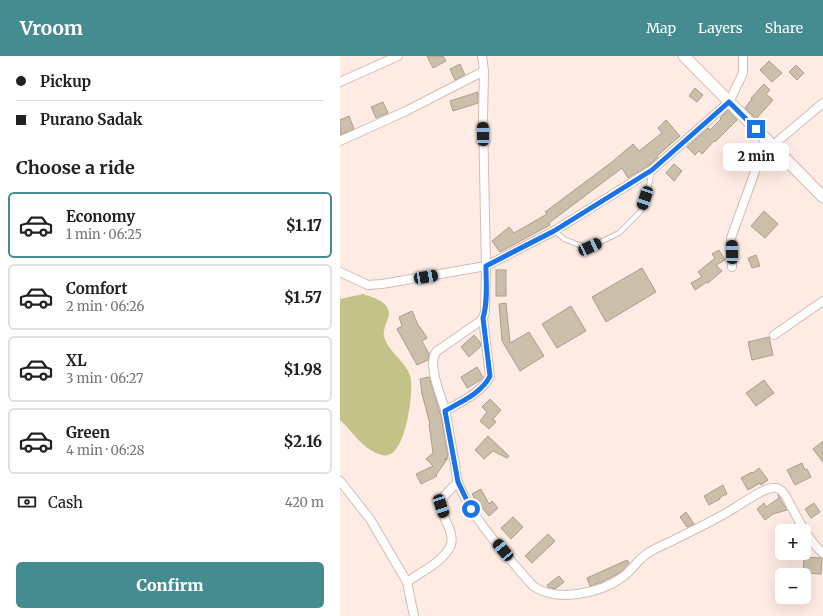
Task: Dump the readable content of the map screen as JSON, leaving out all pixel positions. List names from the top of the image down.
{
  "page": {
    "header": "Vroom",
    "nav": ["Map", "Layers", "Share"],
    "banner": ["Pickup", "Purano Sadak"],
    "bubble": "2 min",
    "heading": "Choose a ride",
    "list": [
      {
        "name": "Economy",
        "note": "1 min · 06:25",
        "value": "$1.17"
      },
      {
        "name": "Comfort",
        "note": "2 min · 06:26",
        "value": "$1.57"
      },
      {
        "name": "XL",
        "note": "3 min · 06:27",
        "value": "$1.98"
      },
      {
        "name": "Green",
        "note": "4 min · 06:28",
        "value": "$2.16"
      }
    ],
    "pay": ["Cash", "420 m"],
    "map_buttons": ["+", "−"],
    "buttons": "Confirm"
  }
}
